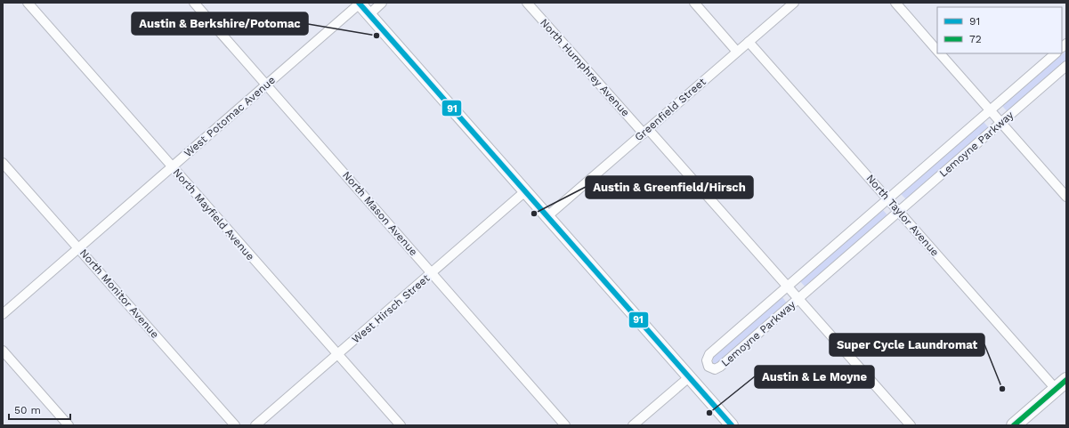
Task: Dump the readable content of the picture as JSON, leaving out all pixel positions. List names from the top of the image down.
{
  "streets": {
    "street": [
      "North Humphrey Avenue",
      "Greenfield Street",
      "West Potomac Avenue",
      "Lemoyne Parkway",
      "North Mason Avenue",
      "North Mayfield Avenue",
      "North Taylor Avenue",
      "North Monitor Avenue",
      "West Hirsch Street"
    ]
  },
  "crossings": [
    ["North Humphrey Avenue", "Greenfield Street"],
    ["North Humphrey Avenue", "Lemoyne Parkway"],
    ["Greenfield Street", "North Taylor Avenue"],
    ["West Potomac Avenue", "North Mason Avenue"],
    ["West Potomac Avenue", "North Mayfield Avenue"],
    ["West Potomac Avenue", "North Monitor Avenue"],
    ["Lemoyne Parkway", "North Taylor Avenue"],
    ["North Mason Avenue", "West Hirsch Street"],
    ["North Mayfield Avenue", "West Hirsch Street"]
  ],
  "places": [
    "Austin & Berkshire/Potomac",
    "Austin & Greenfield/Hirsch",
    "Super Cycle Laundromat",
    "Austin & Le Moyne"
  ],
  "lines": ["transit line 91", "transit line 72"],
  "legend": ["91", "72"],
  "scale_bar": "50 m"
}
